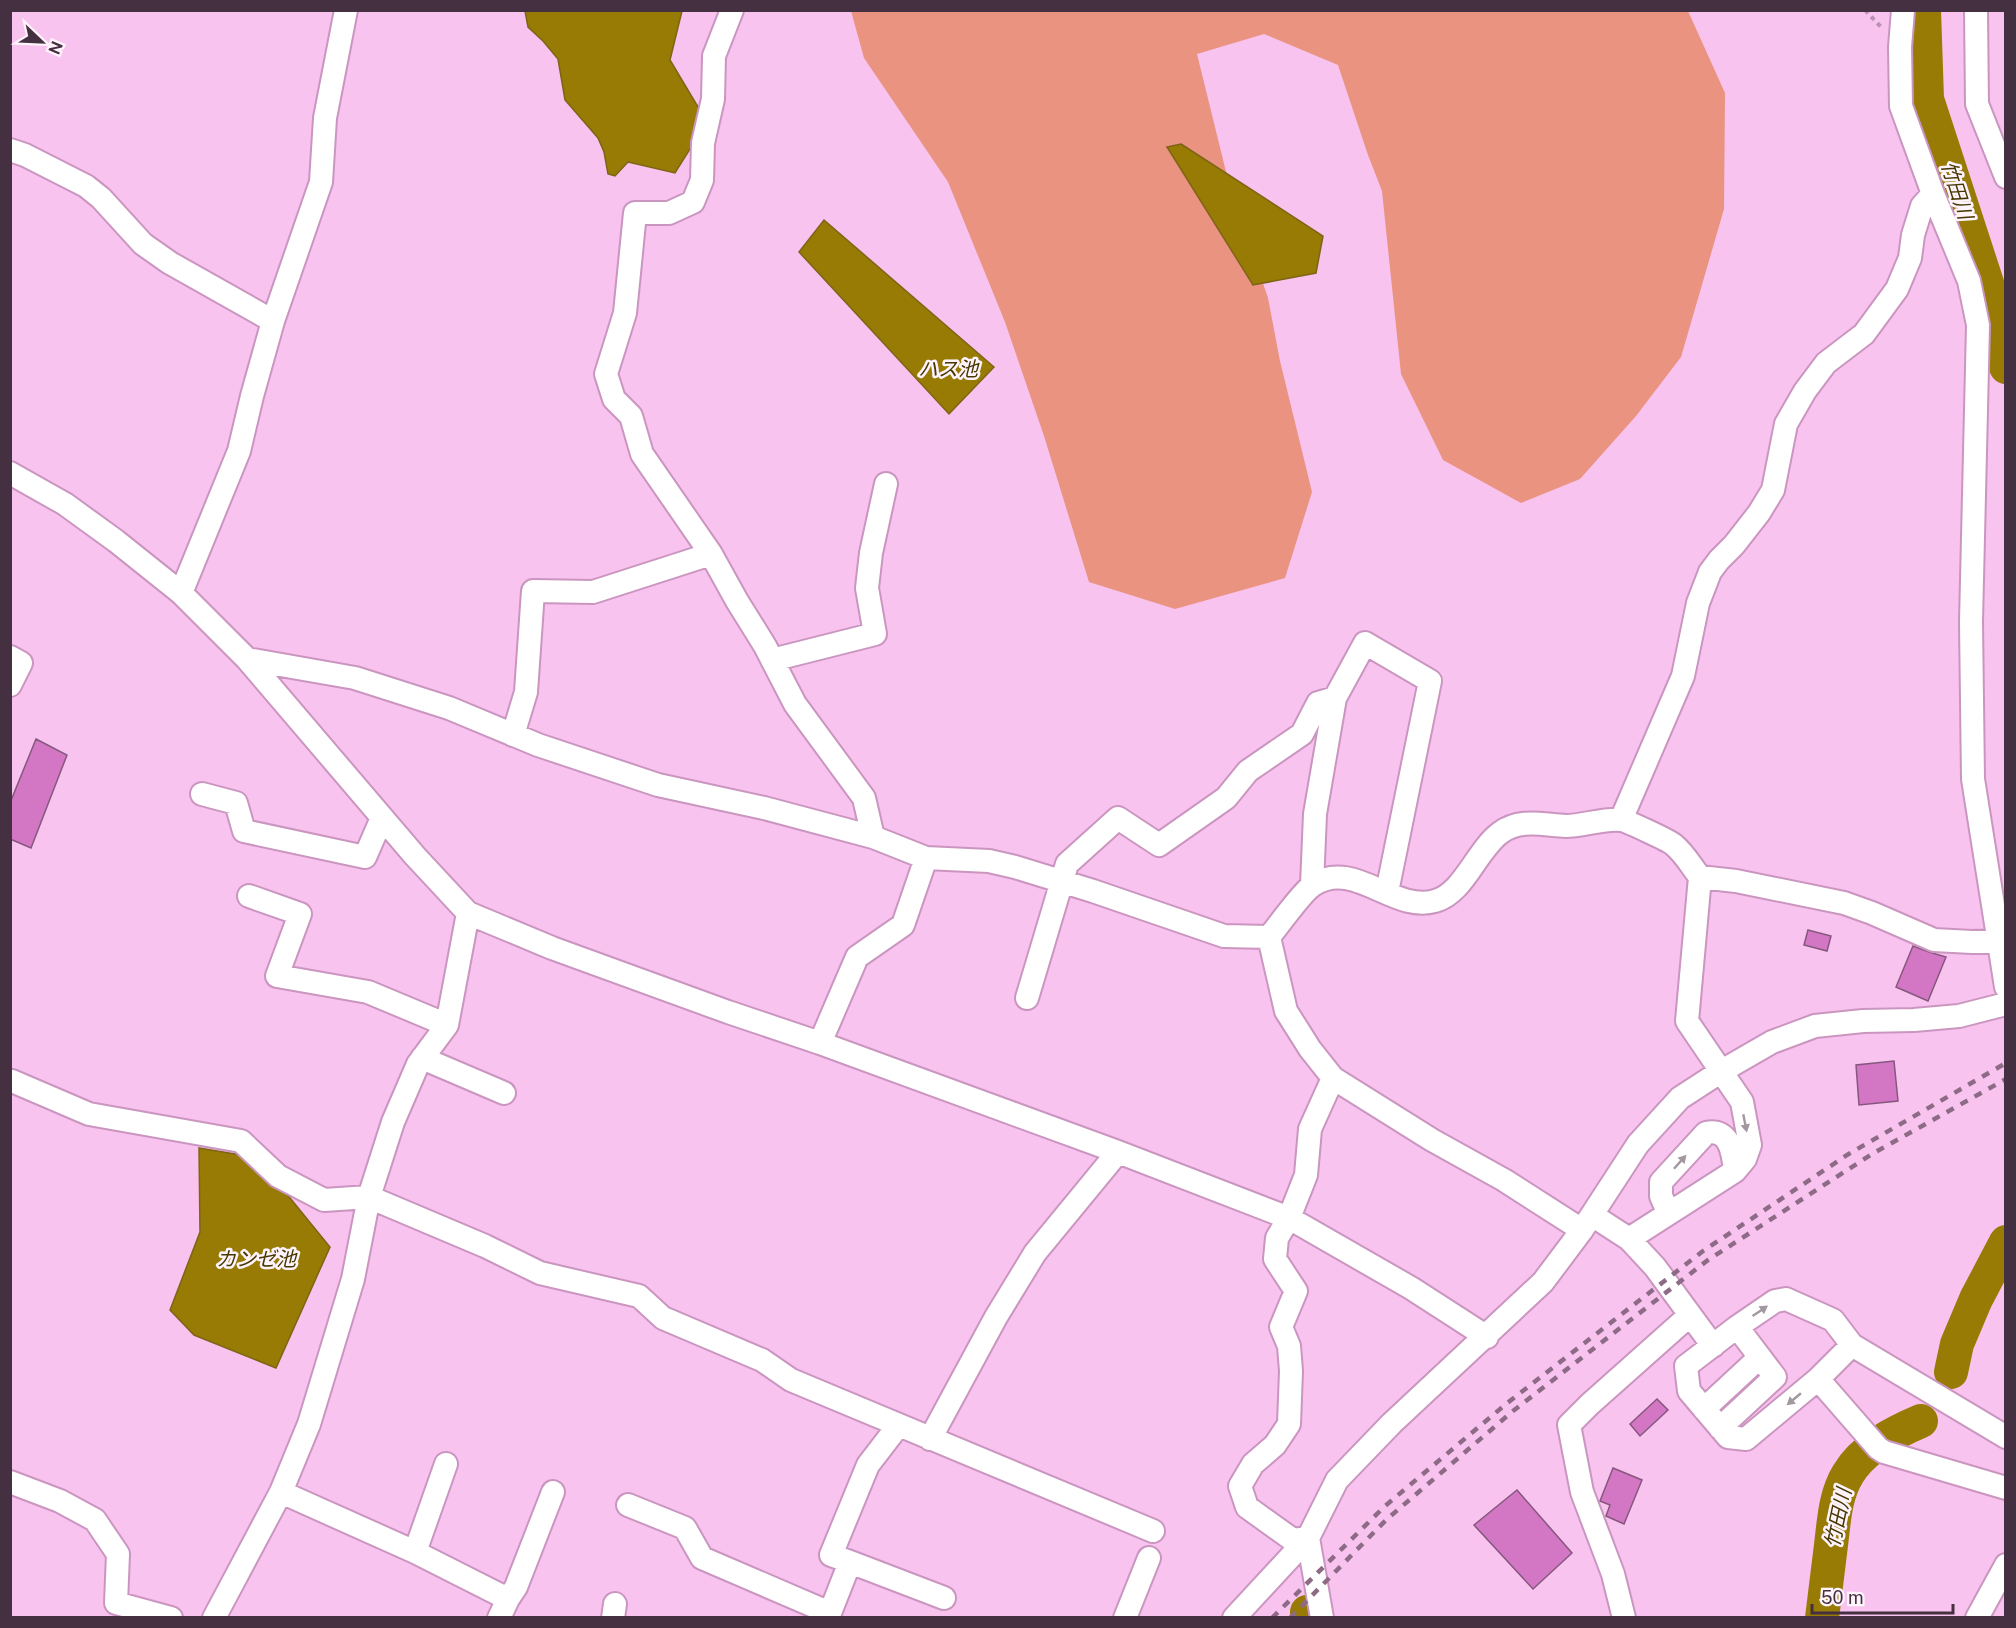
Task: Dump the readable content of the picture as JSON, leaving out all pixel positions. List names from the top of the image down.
{
  "water": ["竹田川", "ハス池", "カンゼ池"],
  "scale_bar": "50 m",
  "north": "bottom right"
}
